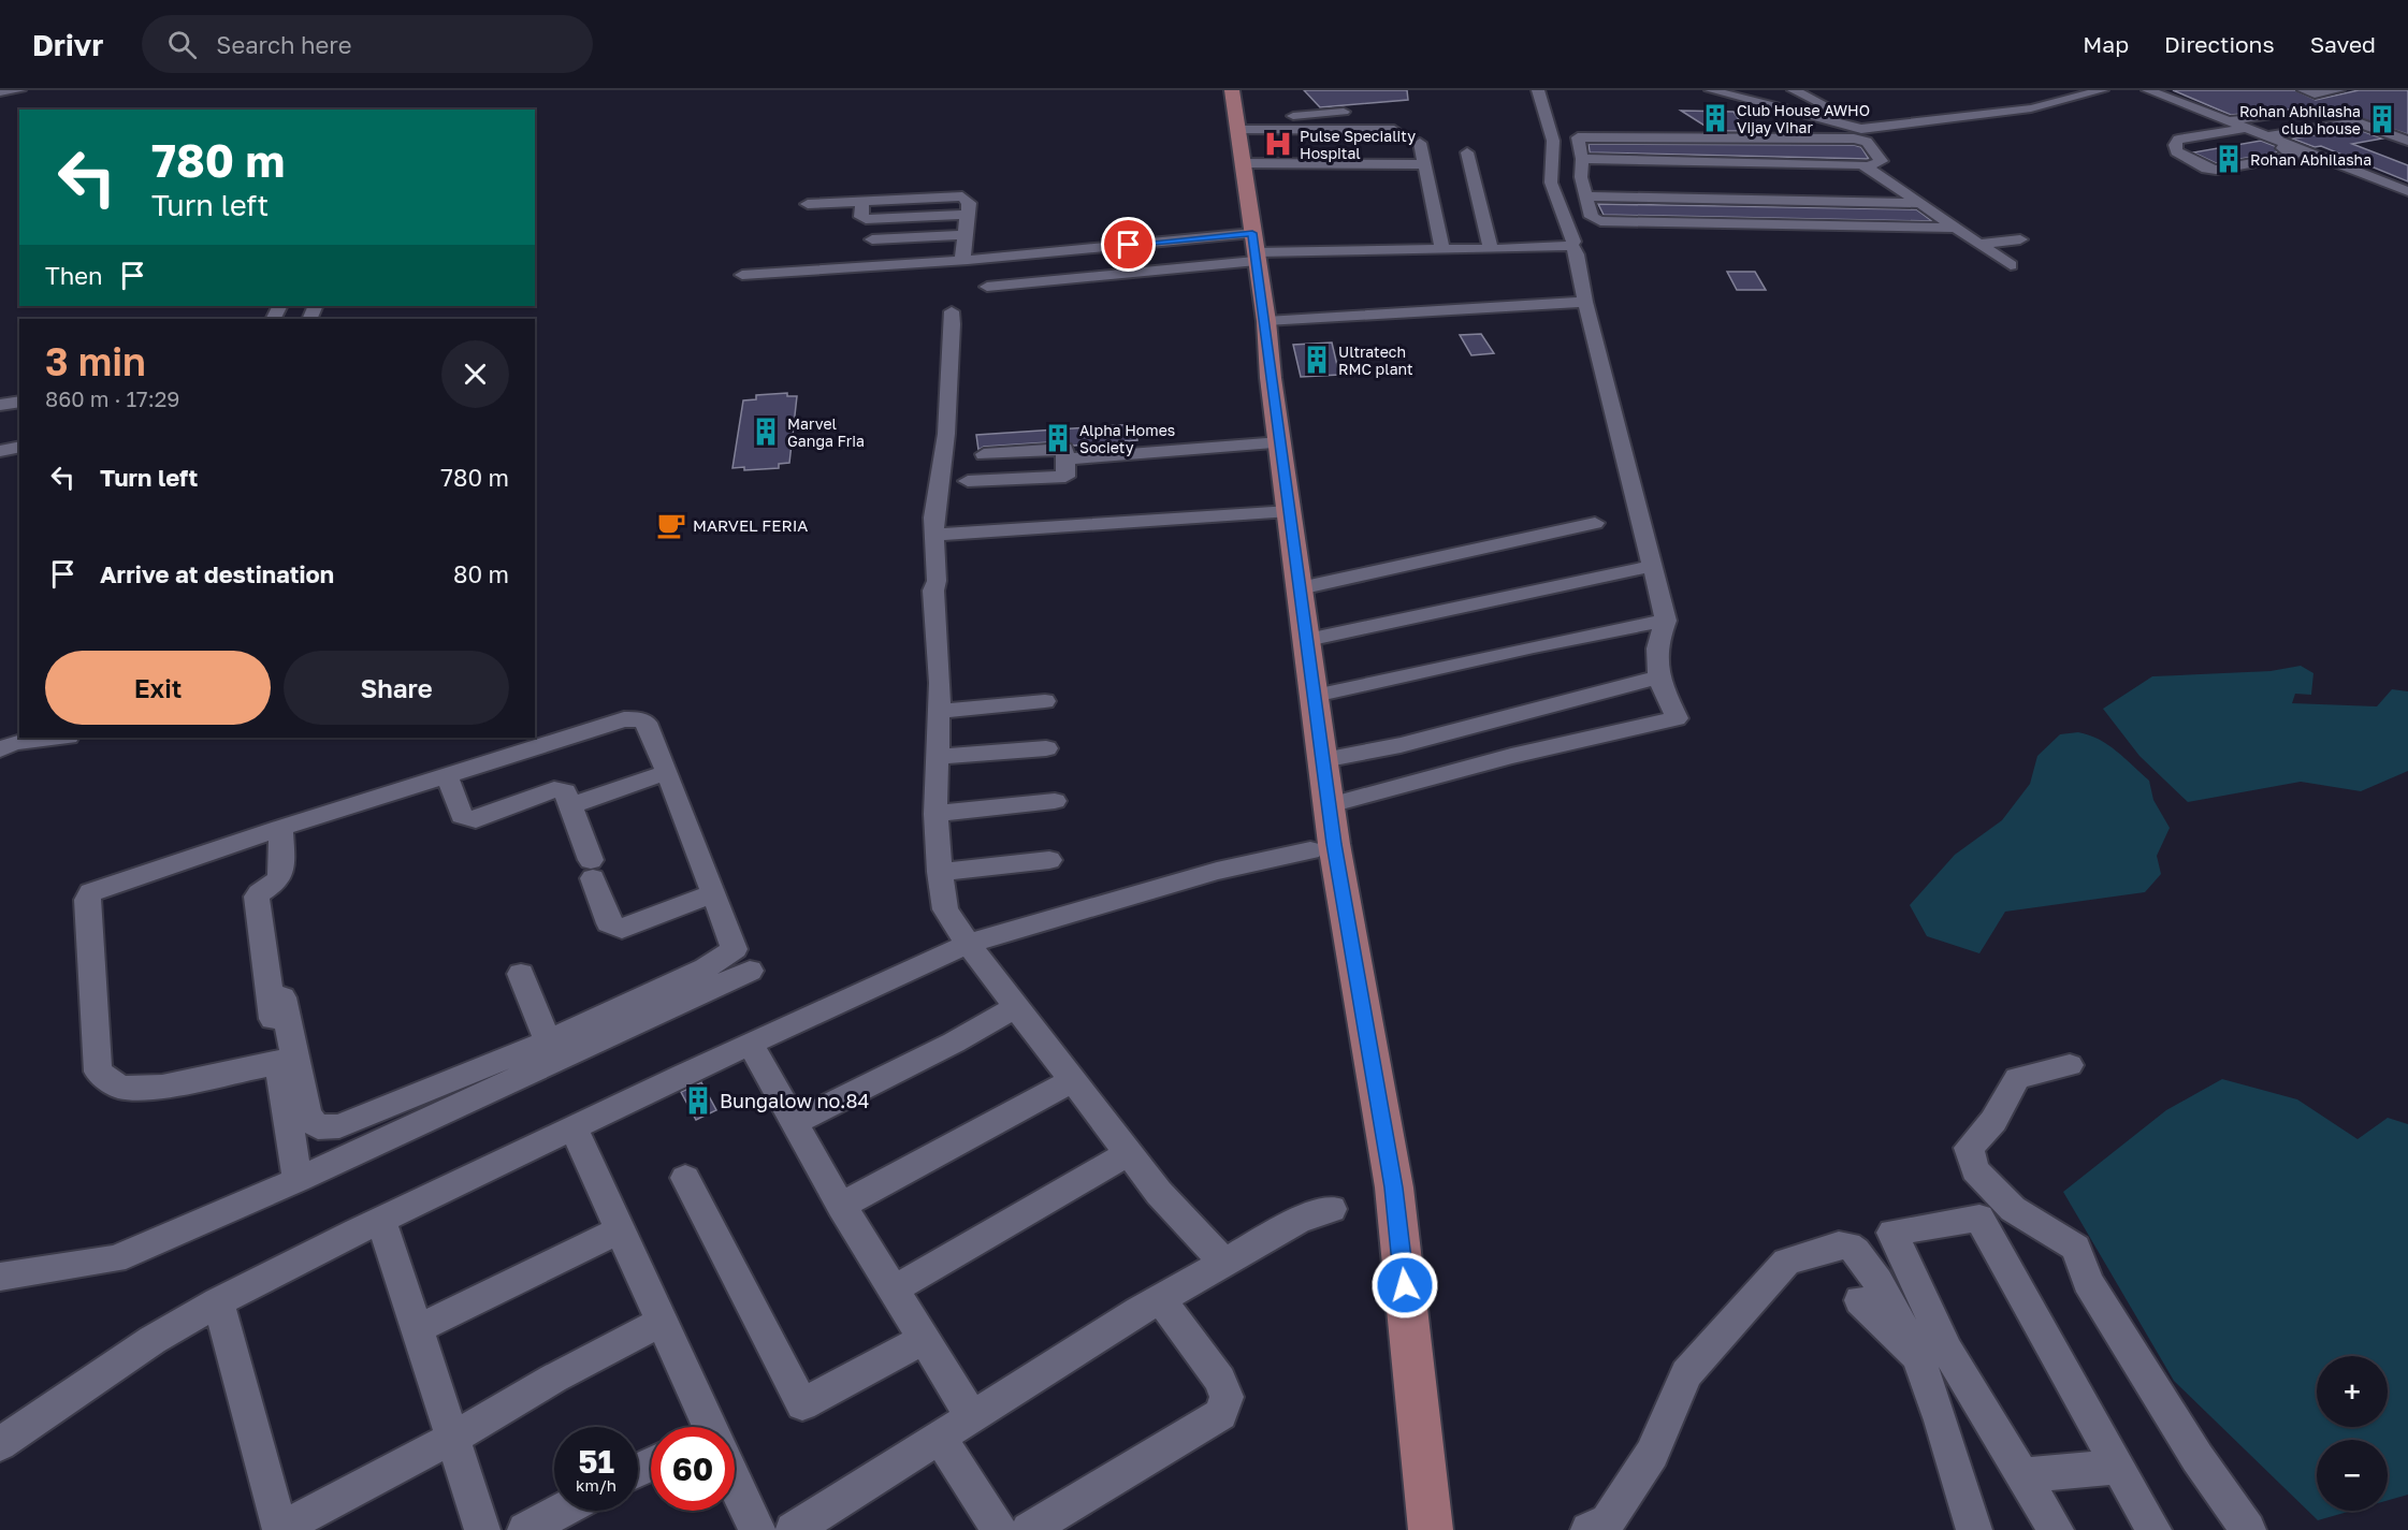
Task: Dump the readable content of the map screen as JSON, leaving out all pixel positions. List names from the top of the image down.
{
  "places": {
    "building": [
      "Club House AWHO Vijay Vihar",
      "Rohan Abhilasha club house",
      "Rohan Abhilasha",
      "Ultratech RMC plant",
      "Marvel Ganga Fria",
      "Alpha Homes Society",
      "Bungalow no.84"
    ],
    "hospital": ["Pulse Speciality Hospital"],
    "cafe": ["MARVEL FERIA"]
  },
  "page": {
    "header": "Drivr",
    "search": "Search here",
    "nav": ["Map", "Directions", "Saved"],
    "turn": ["780 m", "Turn left"],
    "then": "Then",
    "heading": ["3 min", "860 m · 17:29"],
    "list": [
      {
        "name": "Turn left",
        "value": "780 m"
      },
      {
        "name": "Arrive at destination",
        "value": "80 m"
      }
    ],
    "buttons": ["Exit", "Share"],
    "map_buttons": ["+", "−"],
    "speed": "51 km/h",
    "limit": "60"
  }
}
